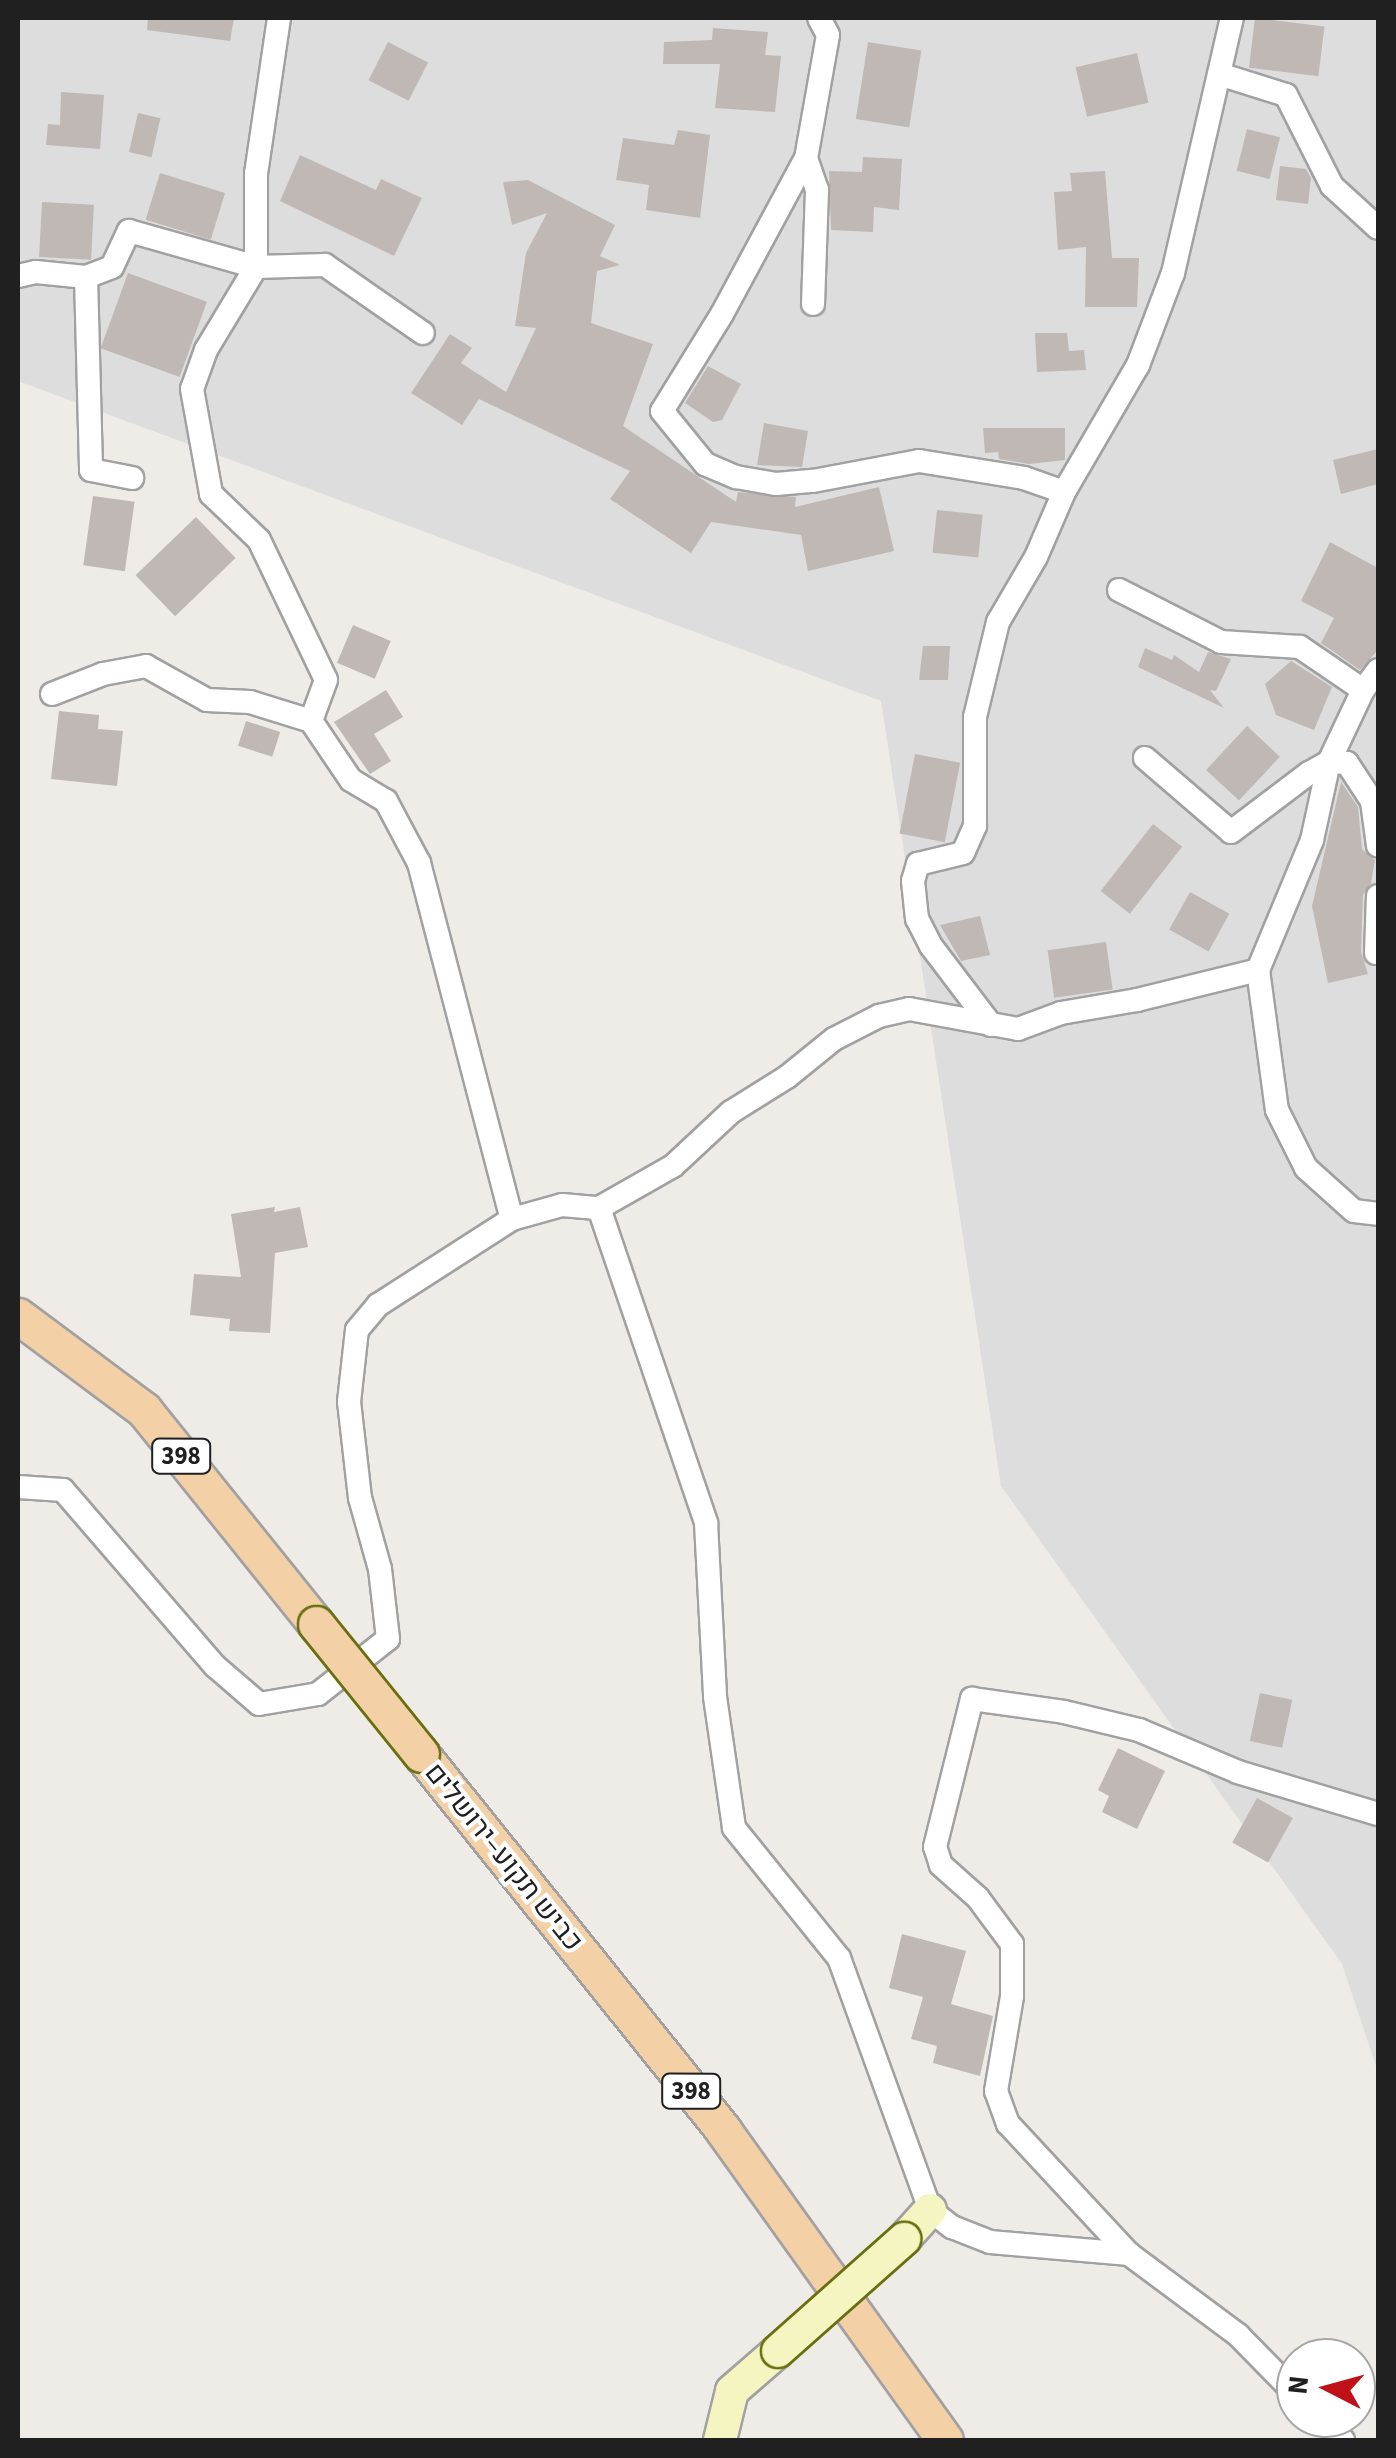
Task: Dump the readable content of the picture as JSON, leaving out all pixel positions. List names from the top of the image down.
{
  "streets": {
    "main road": ["398", "כביש תקוע–ירושלים"]
  },
  "north": "left"
}
